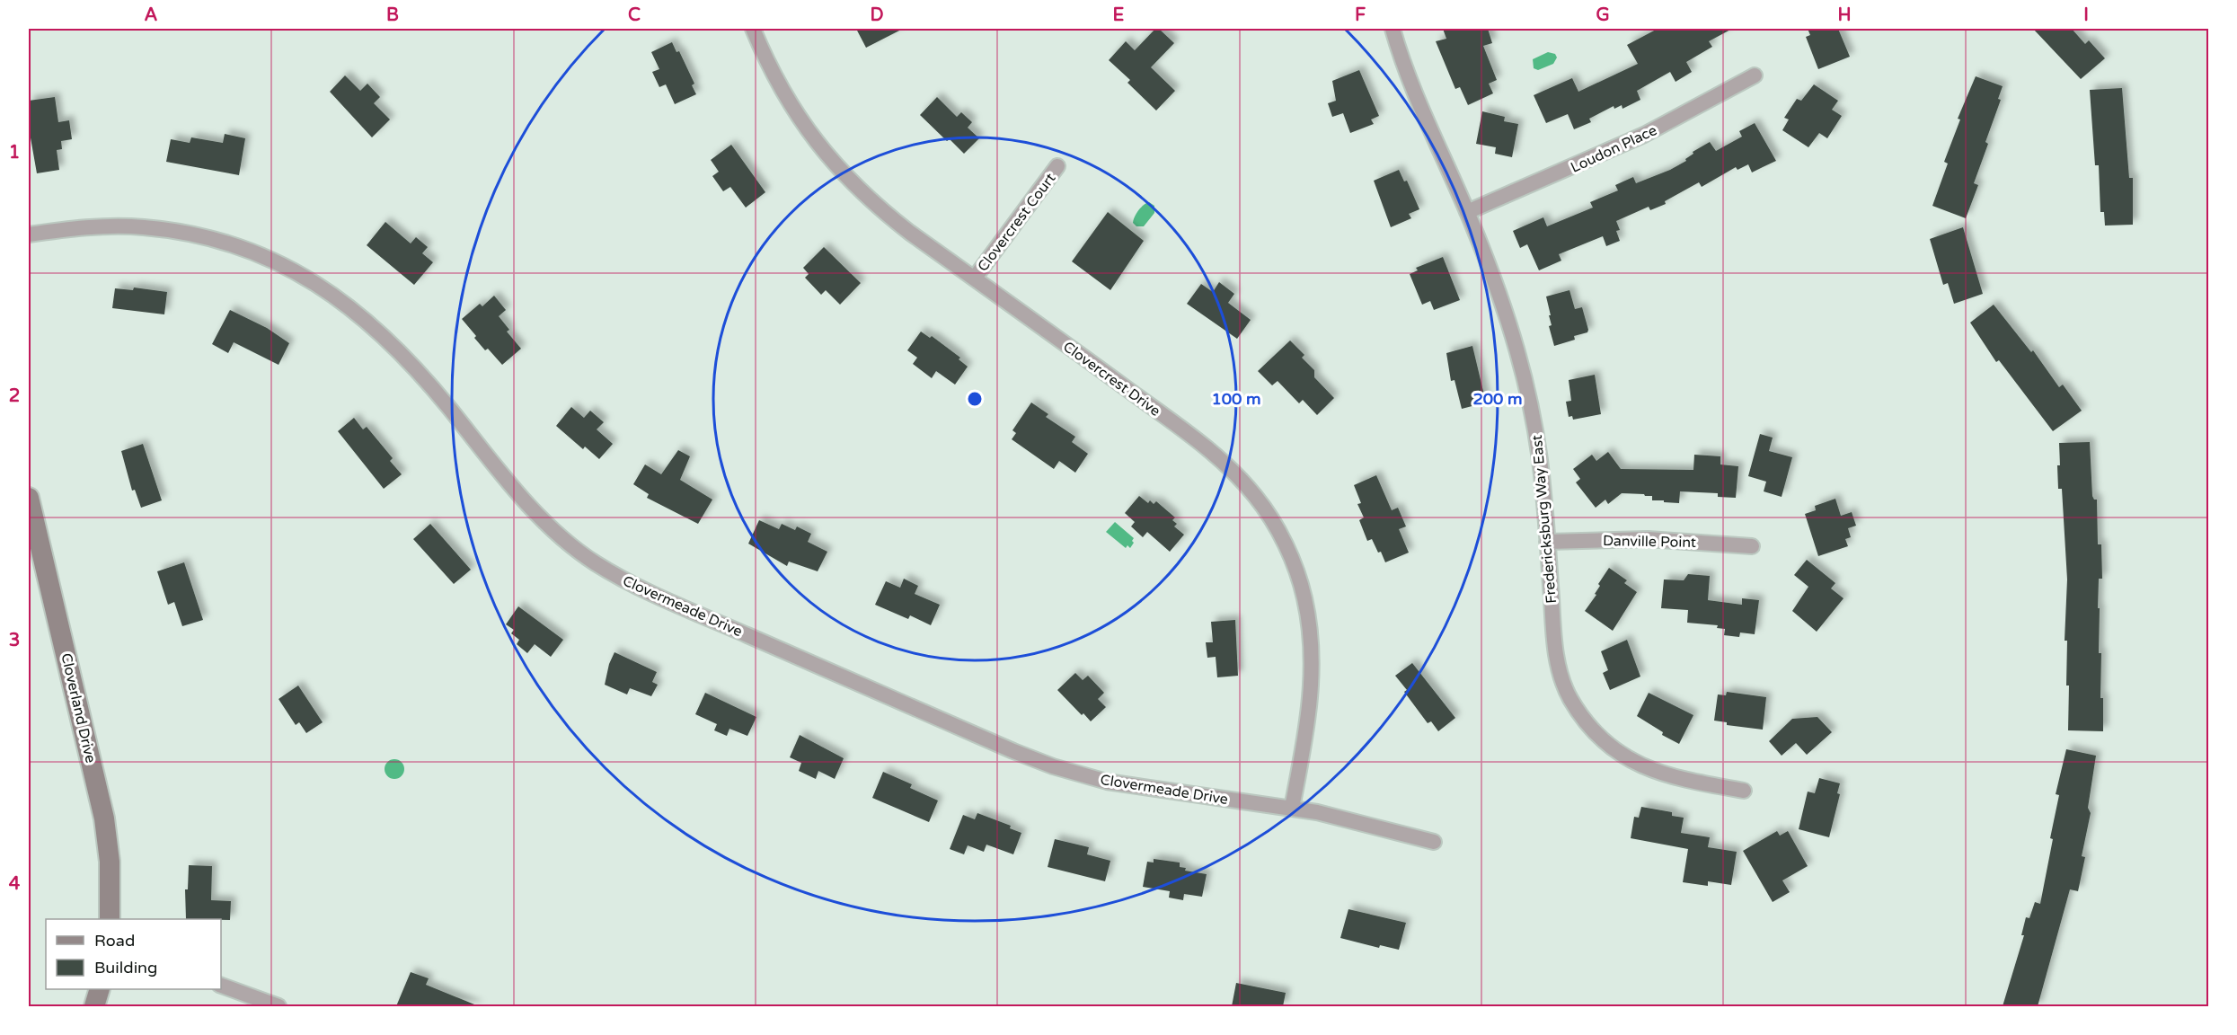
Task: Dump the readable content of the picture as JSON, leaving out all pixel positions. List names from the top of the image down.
{
  "streets": {
    "main road": ["Cloverland Drive"],
    "street": [
      "Loudon Place",
      "Clovercrest Court",
      "Clovercrest Drive",
      "Fredericksburg Way East",
      "Danville Point",
      "Clovermeade Drive"
    ]
  },
  "crossings": [
    ["Loudon Place", "Fredericksburg Way East"],
    ["Clovercrest Court", "Clovercrest Drive"],
    ["Clovercrest Drive", "Clovermeade Drive"],
    ["Fredericksburg Way East", "Danville Point"]
  ],
  "legend": ["Road", "Building"],
  "grid": {
    "columns": [
      "A",
      "B",
      "C",
      "D",
      "E",
      "F",
      "G",
      "H",
      "I"
    ],
    "rows": [
      "1",
      "2",
      "3",
      "4"
    ]
  },
  "rings": ["100 m", "200 m"]
}
